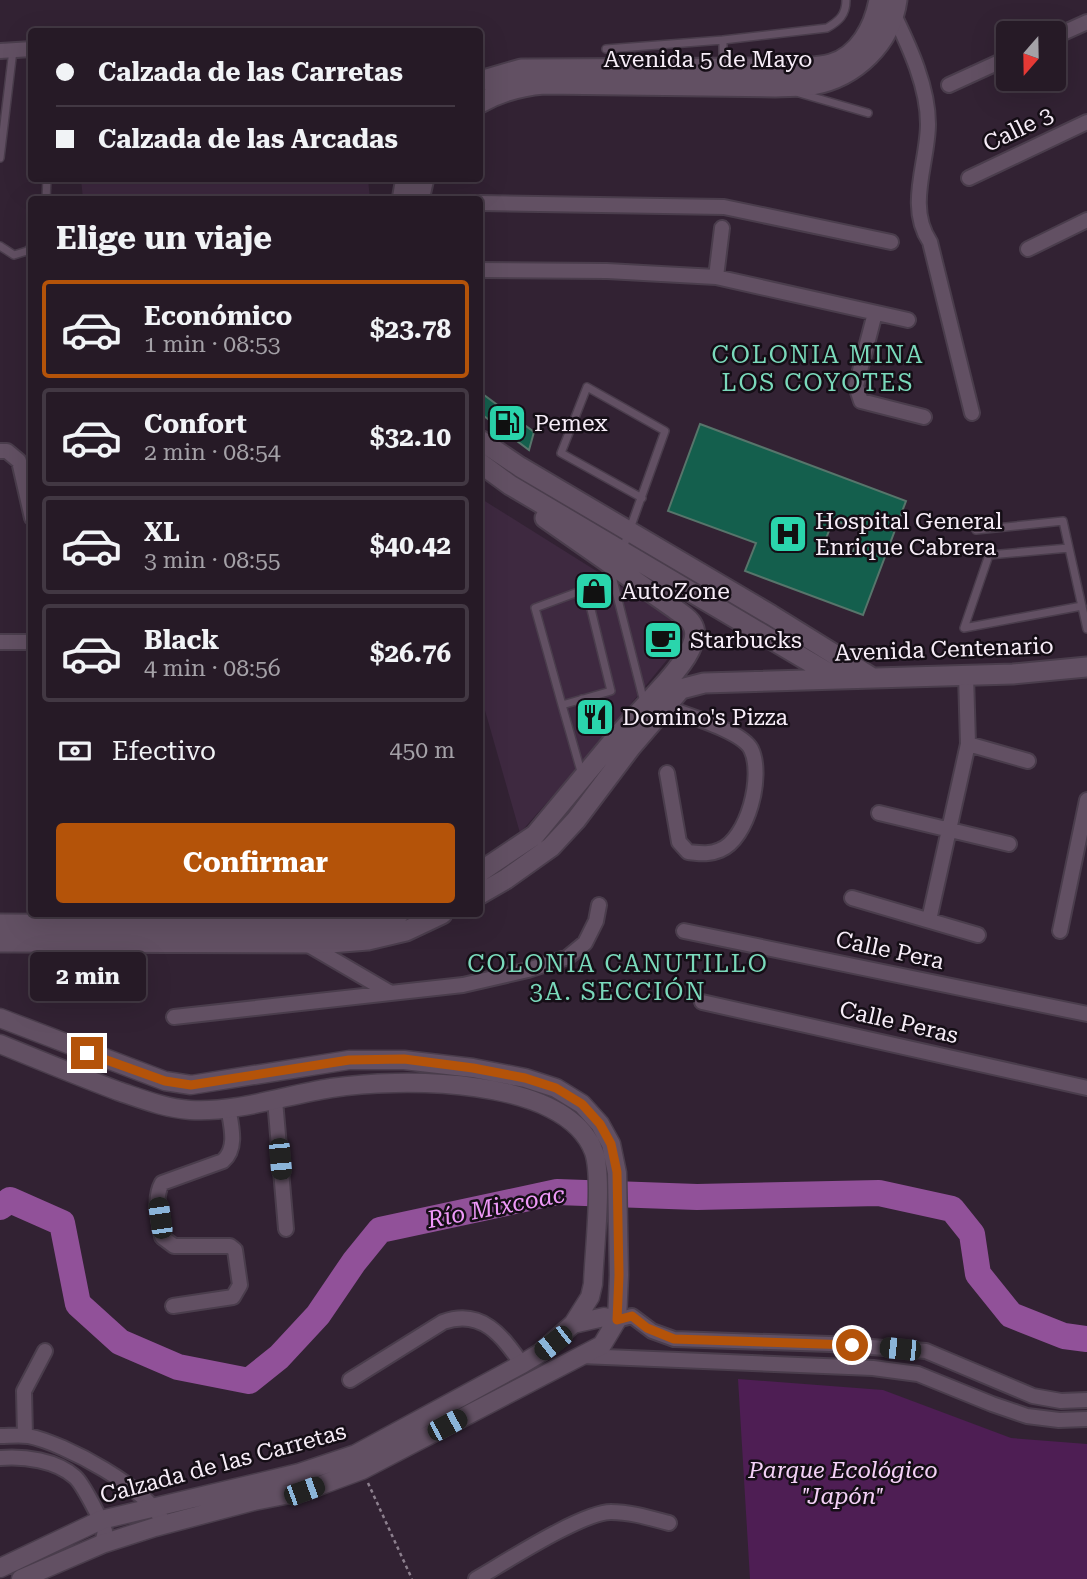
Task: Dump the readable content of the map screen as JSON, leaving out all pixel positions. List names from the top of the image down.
{
  "streets": {
    "main road": ["Avenida 5 de Mayo", "Avenida Centenario"],
    "street": [
      "Calle 3",
      "Calle Pera",
      "Calle Peras",
      "Calzada de las Carretas"
    ]
  },
  "districts": ["COLONIA MINA LOS COYOTES", "COLONIA CANUTILLO 3A. SECCIÓN"],
  "water": ["Río Mixcoac"],
  "parks": ["Parque Ecológico \"Japón\""],
  "places": {
    "fuel station": ["Pemex"],
    "hospital": ["Hospital General Enrique Cabrera"],
    "shop": ["AutoZone"],
    "cafe": ["Starbucks"],
    "restaurant": ["Domino's Pizza"]
  },
  "north": "bottom",
  "page": {
    "banner": ["Calzada de las Carretas", "Calzada de las Arcadas"],
    "heading": "Elige un viaje",
    "list": [
      {
        "name": "Económico",
        "note": "1 min · 08:53",
        "value": "$23.78"
      },
      {
        "name": "Confort",
        "note": "2 min · 08:54",
        "value": "$32.10"
      },
      {
        "name": "XL",
        "note": "3 min · 08:55",
        "value": "$40.42"
      },
      {
        "name": "Black",
        "note": "4 min · 08:56",
        "value": "$26.76"
      }
    ],
    "pay": ["Efectivo", "450 m"],
    "buttons": "Confirmar",
    "bubble": "2 min"
  }
}
